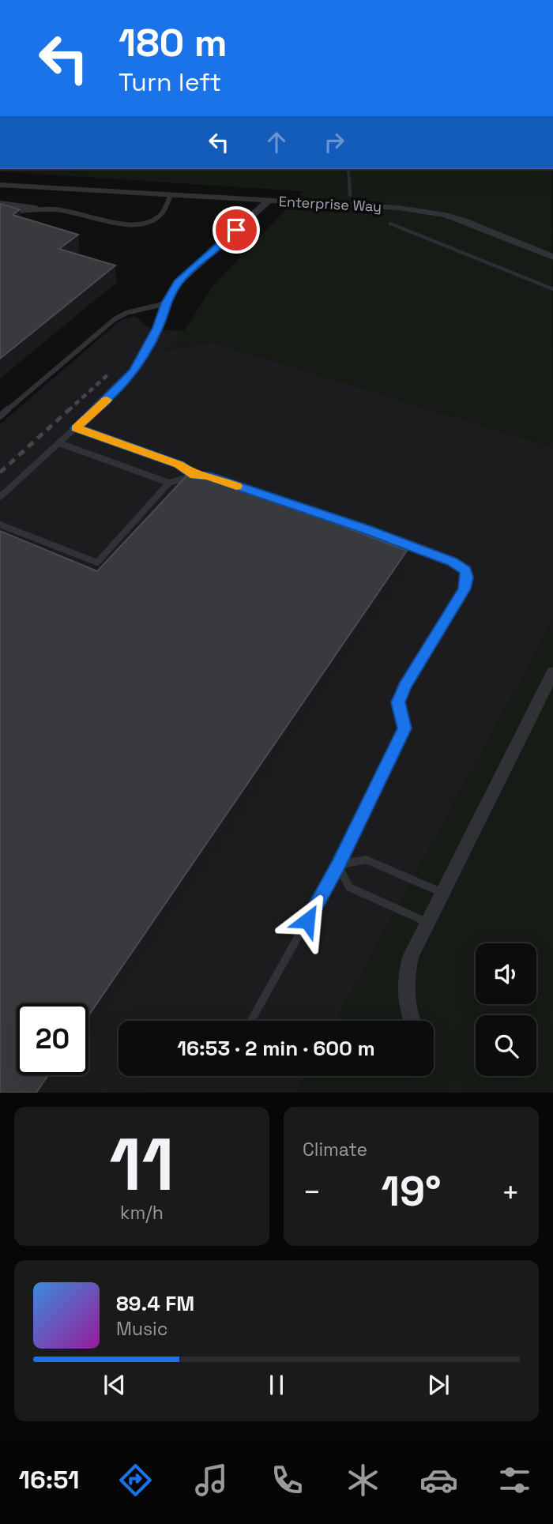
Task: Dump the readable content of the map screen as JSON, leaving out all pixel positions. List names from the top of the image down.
{
  "streets": {
    "street": ["Enterprise Way"]
  },
  "page": {
    "turn": ["180 m", "Turn left"],
    "limit": "20",
    "trip": "16:53 · 2 min · 600 m",
    "tile": [
      ["11", "km/h"],
      "Climate"
    ],
    "heat": ["−", "19°", "+"],
    "song": ["89.4 FM", "Music"],
    "tabs": "16:51"
  }
}
